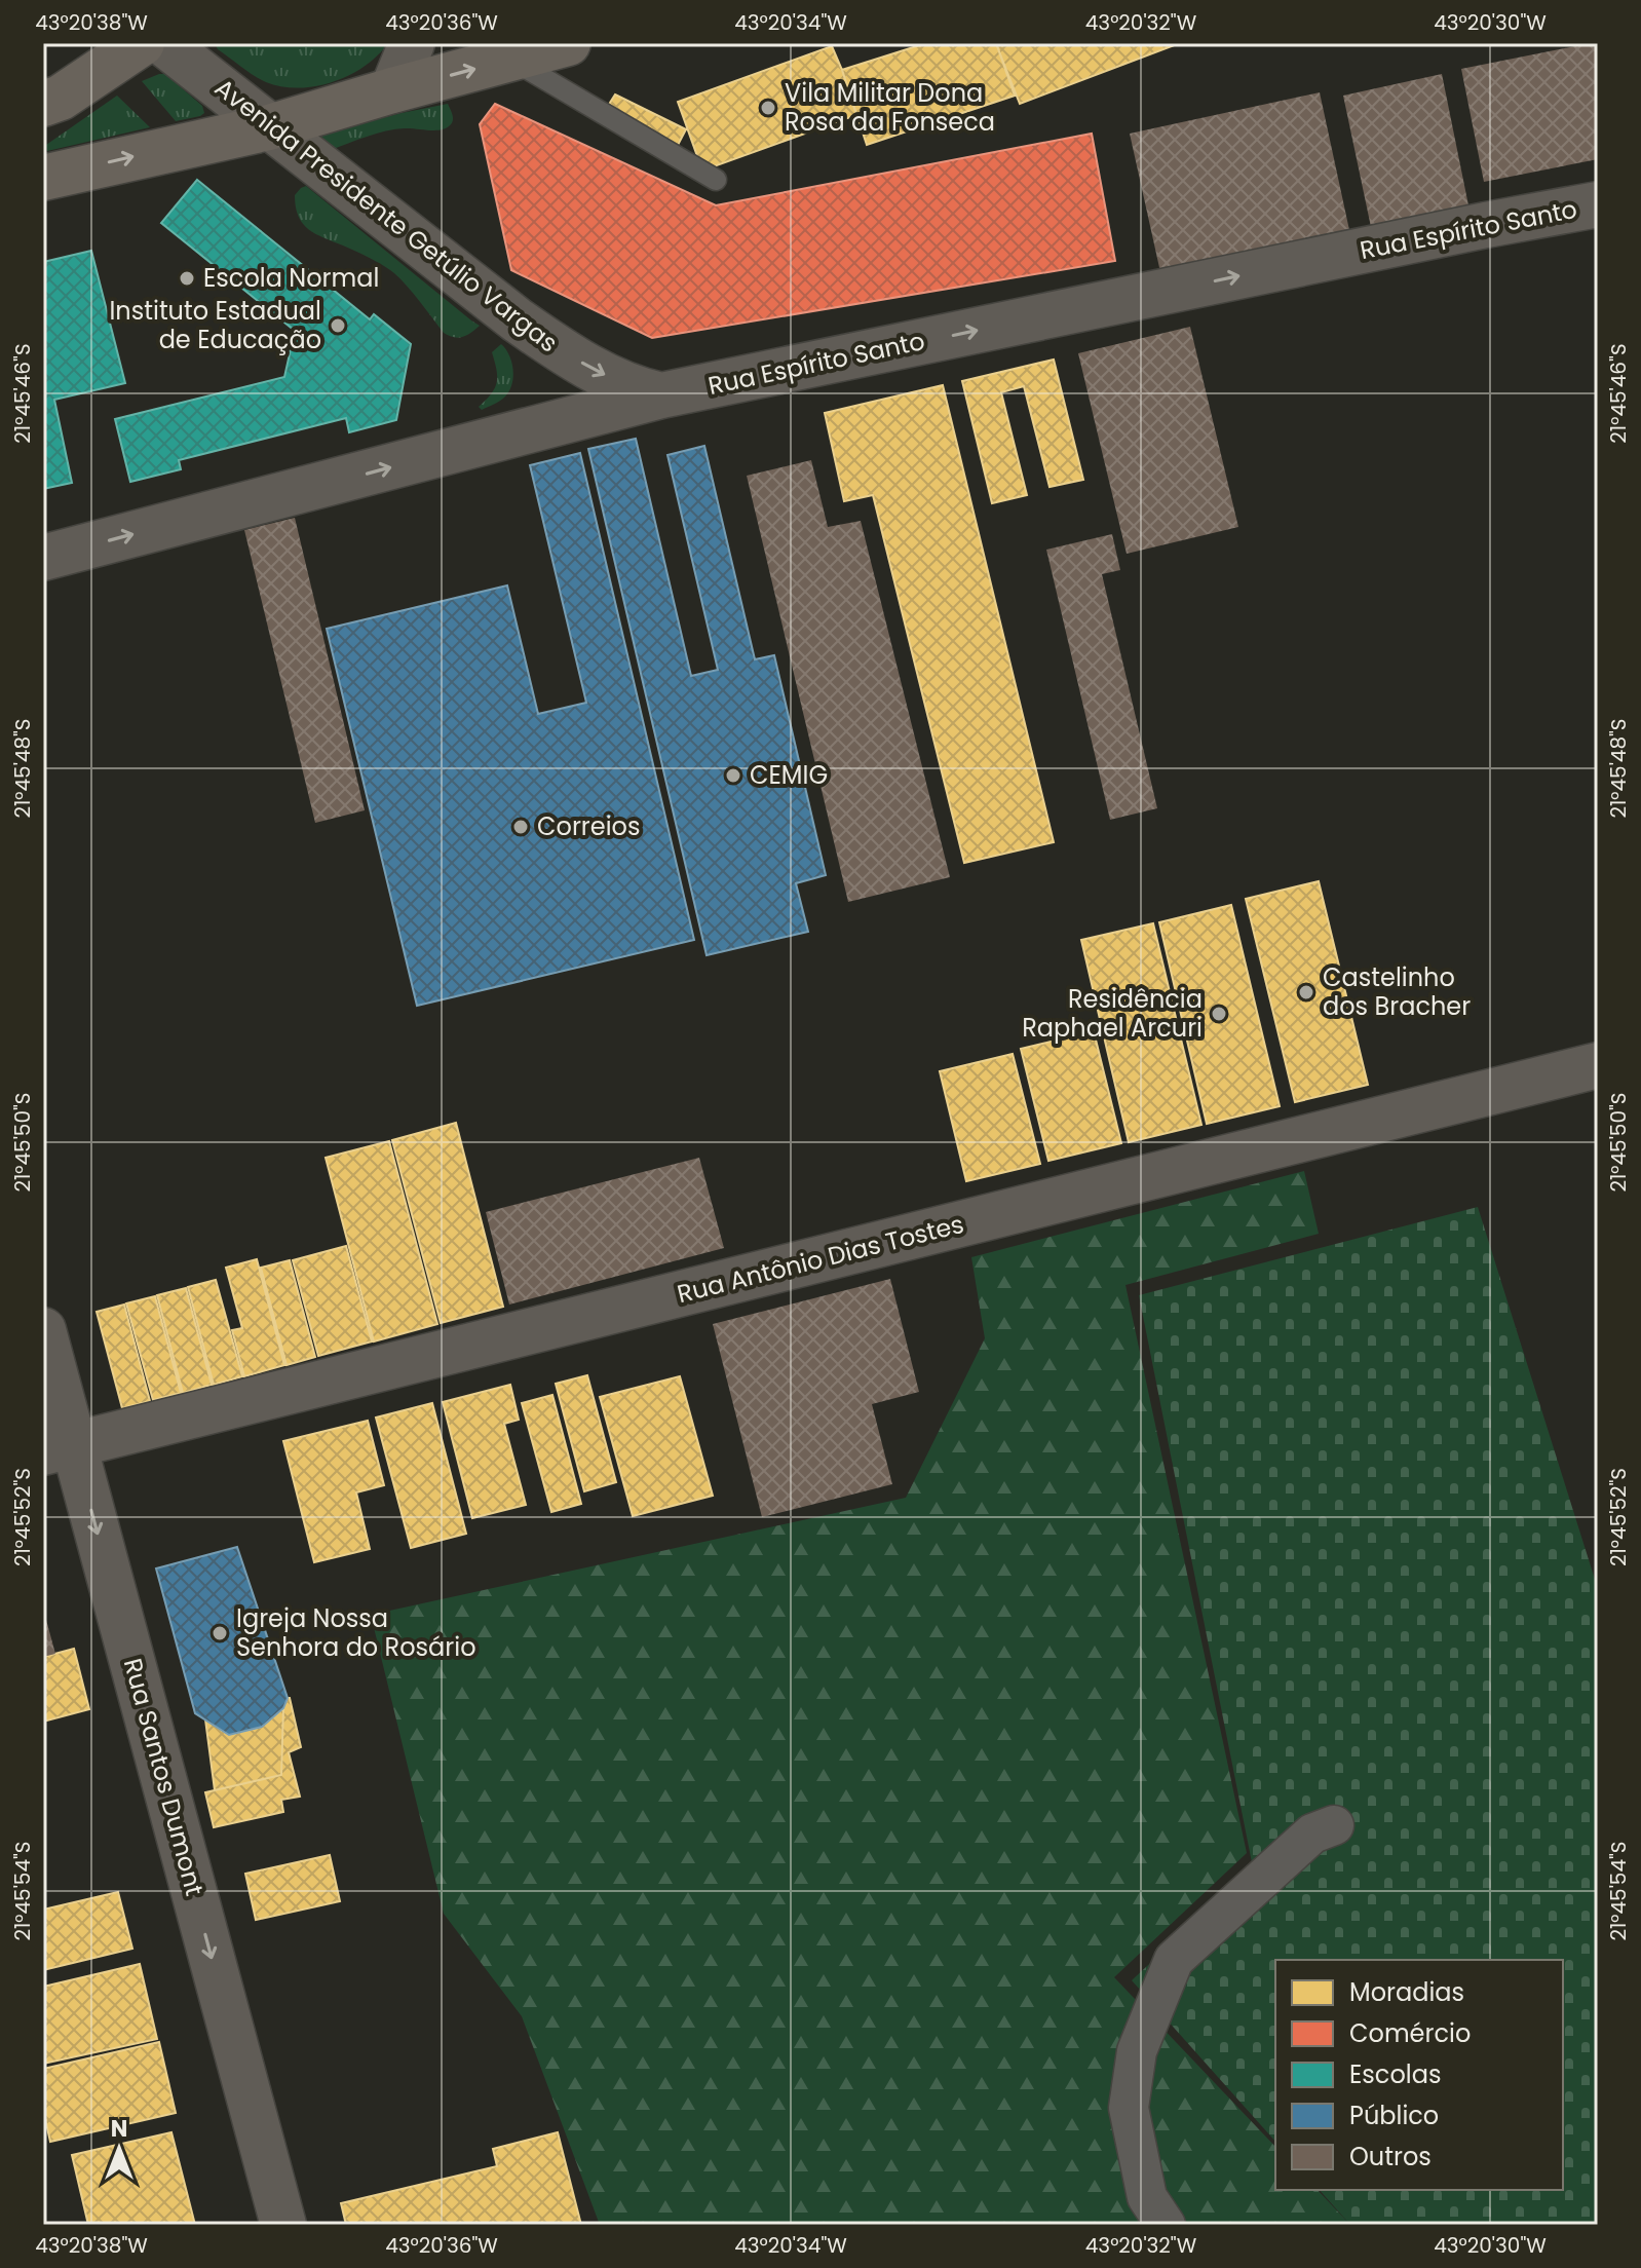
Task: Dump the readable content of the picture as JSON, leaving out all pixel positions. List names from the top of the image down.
{
  "streets": {
    "street": [
      "Avenida Presidente Getúlio Vargas",
      "Rua Espírito Santo",
      "Rua Antônio Dias Tostes",
      "Rua Santos Dumont"
    ]
  },
  "crossings": [
    ["Avenida Presidente Getúlio Vargas", "Rua Espírito Santo"],
    ["Rua Antônio Dias Tostes", "Rua Santos Dumont"]
  ],
  "one_way": ["Avenida Presidente Getúlio Vargas", "Rua Espírito Santo", "Rua Santos Dumont"],
  "places": [
    "Vila Militar Dona Rosa da Fonseca",
    "Escola Normal",
    "Instituto Estadual de Educação",
    "CEMIG",
    "Correios",
    "Castelinho dos Bracher",
    "Residência Raphael Arcuri",
    "Igreja Nossa Senhora do Rosário"
  ],
  "legend": [
    "Moradias",
    "Comércio",
    "Escolas",
    "Público",
    "Outros"
  ],
  "north": "top",
  "coordinates": [
    "43°20'38\"W",
    "43°20'36\"W",
    "43°20'34\"W",
    "43°20'32\"W",
    "43°20'30\"W",
    "21°45'46\"S",
    "21°45'48\"S",
    "21°45'50\"S",
    "21°45'52\"S",
    "21°45'54\"S"
  ]
}
